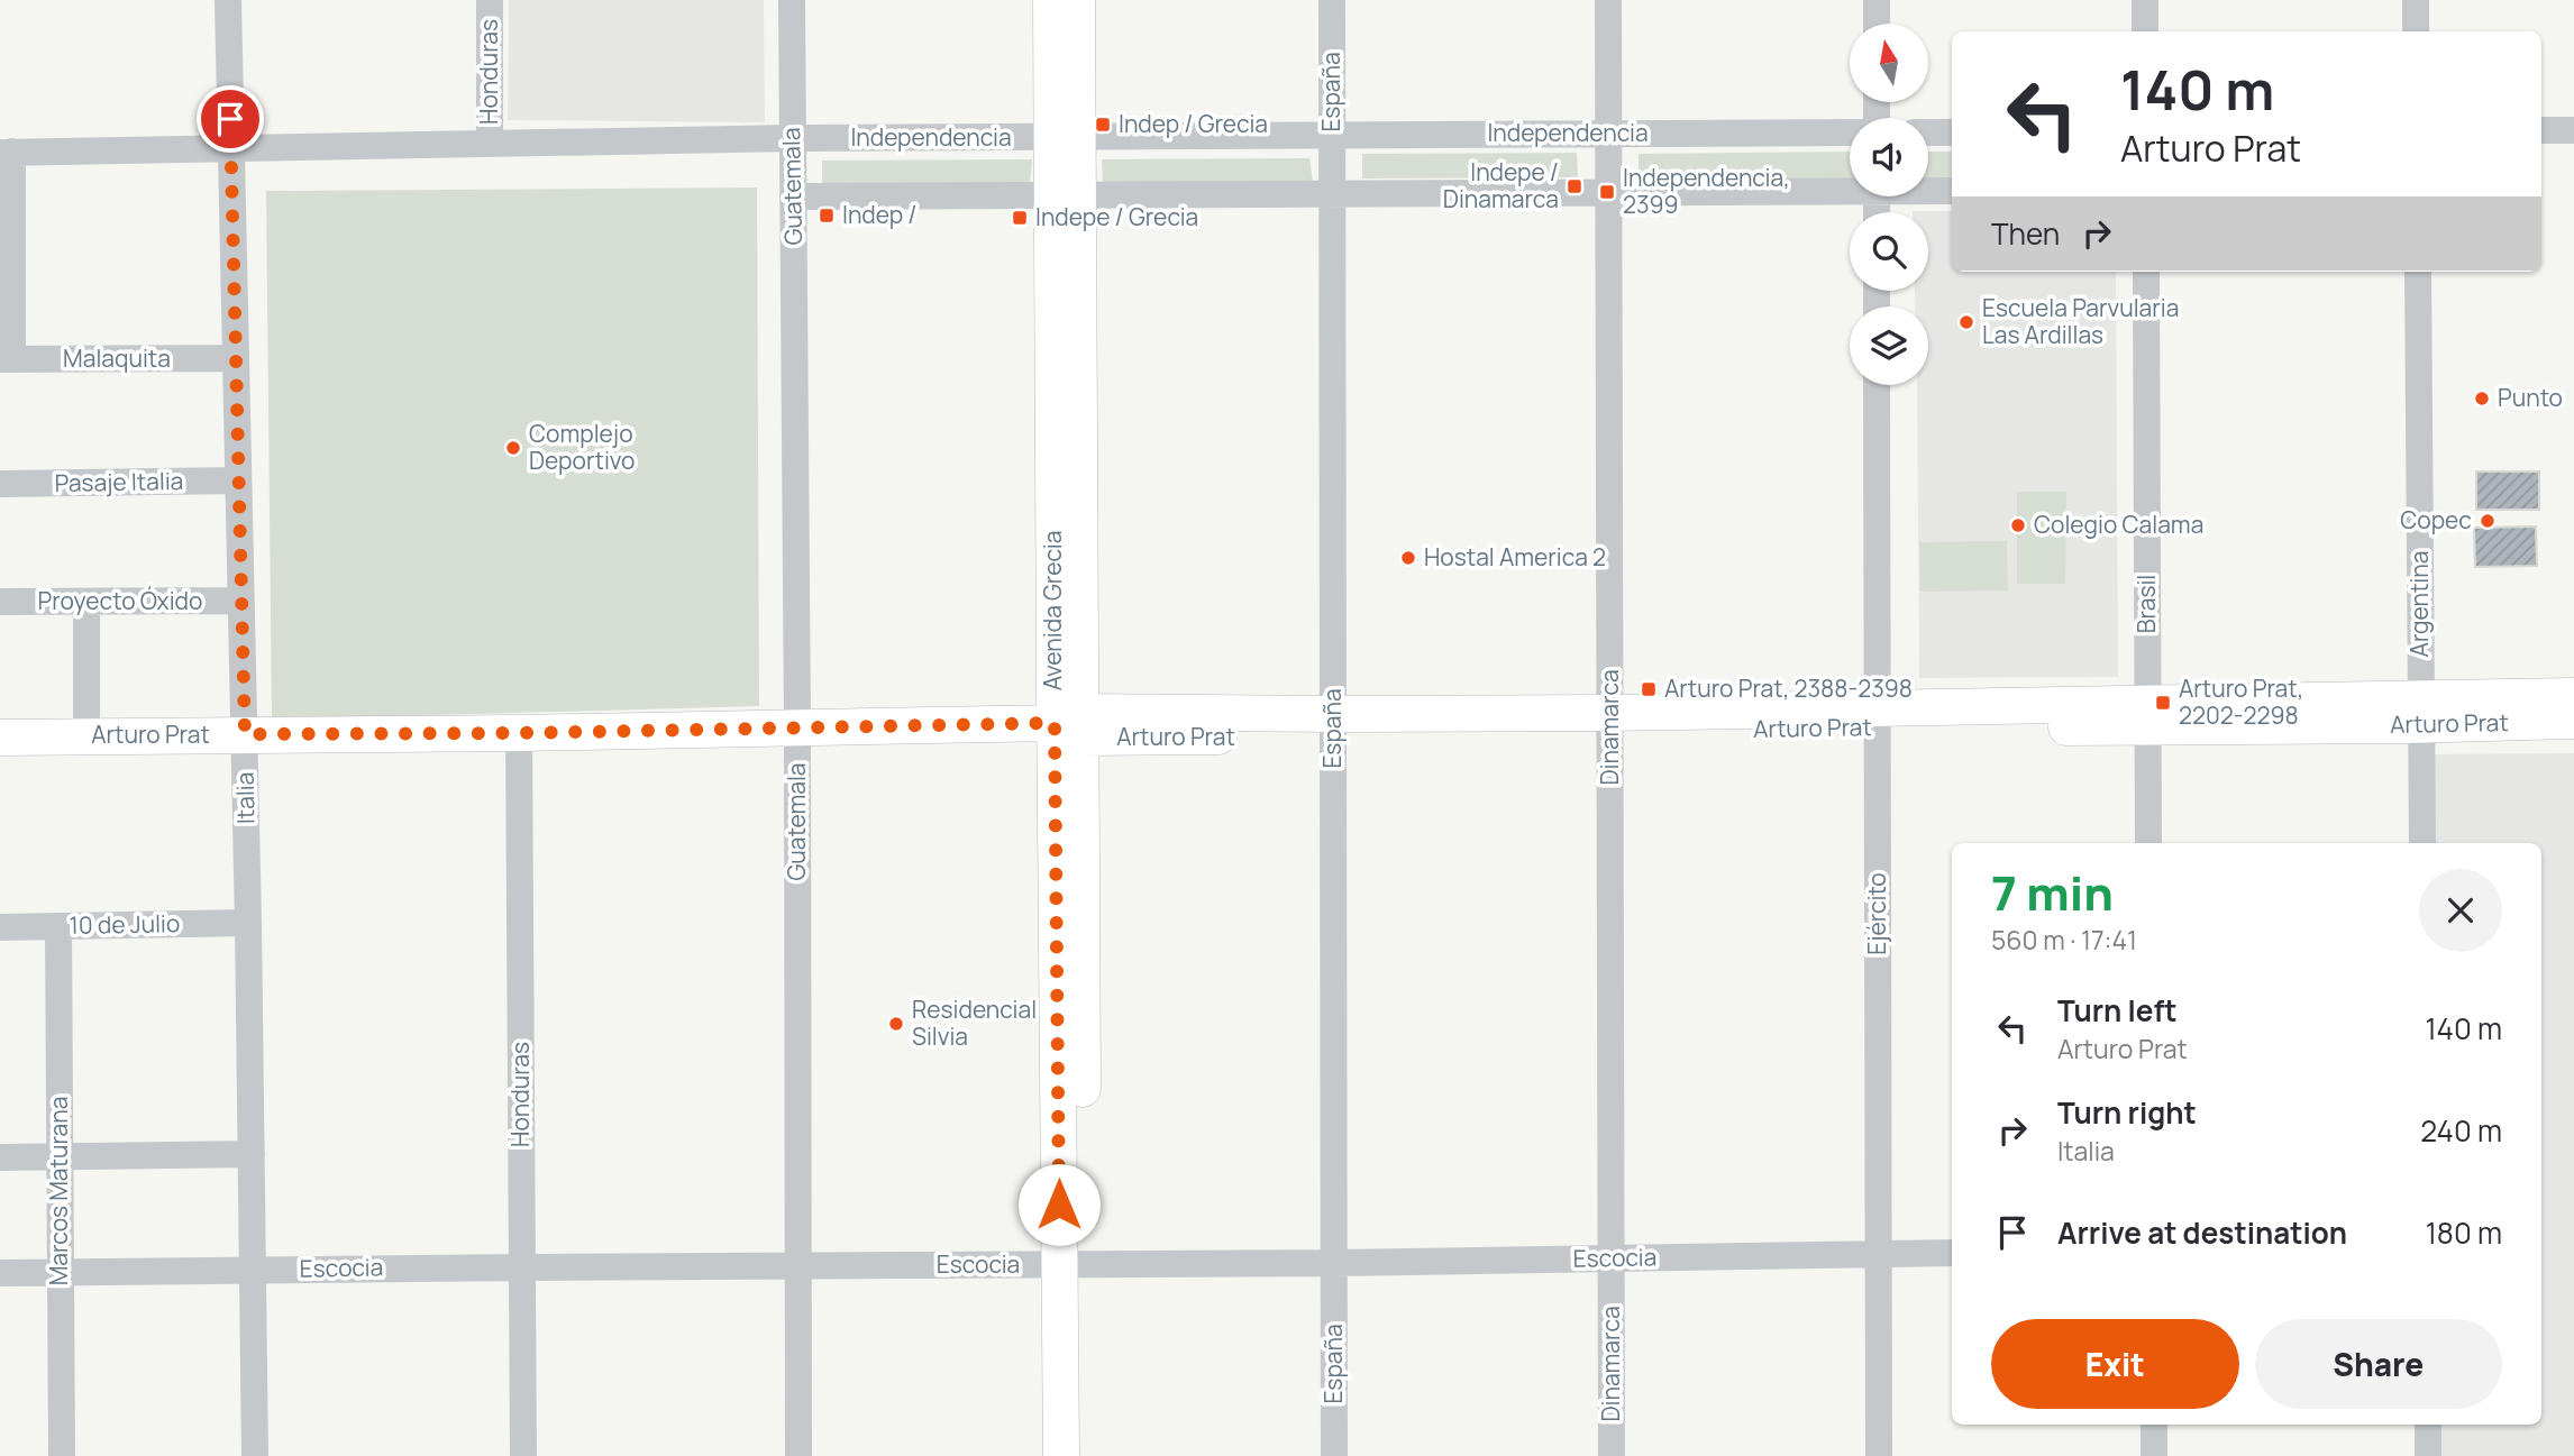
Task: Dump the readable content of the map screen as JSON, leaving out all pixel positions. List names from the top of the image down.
{
  "streets": {
    "main road": ["Avenida Grecia", "Arturo Prat"],
    "street": [
      "Honduras",
      "España",
      "Independencia",
      "Guatemala",
      "Malaquita",
      "Pasaje Italia",
      "Proyecto Óxido",
      "Brasil",
      "Argentina",
      "Dinamarca",
      "Italia",
      "Ejército",
      "10 de Julio",
      "Marcos Maturana",
      "Escocia"
    ]
  },
  "crossings": [
    ["Honduras", "Independencia"],
    ["Honduras", "Arturo Prat"],
    ["Honduras", "Escocia"],
    ["España", "Independencia"],
    ["España", "Arturo Prat"],
    ["España", "Escocia"],
    ["Independencia", "Guatemala"],
    ["Independencia", "Avenida Grecia"],
    ["Independencia", "Dinamarca"],
    ["Independencia", "Italia"],
    ["Guatemala", "Arturo Prat"],
    ["Guatemala", "Escocia"],
    ["Malaquita", "Italia"],
    ["Pasaje Italia", "Italia"],
    ["Proyecto Óxido", "Italia"],
    ["Brasil", "Arturo Prat"],
    ["Argentina", "Arturo Prat"],
    ["Avenida Grecia", "Arturo Prat"],
    ["Avenida Grecia", "Escocia"],
    ["Arturo Prat", "Dinamarca"],
    ["Arturo Prat", "Italia"],
    ["Arturo Prat", "Ejército"],
    ["Dinamarca", "Escocia"],
    ["Italia", "10 de Julio"],
    ["Italia", "Escocia"],
    ["Ejército", "Escocia"],
    ["10 de Julio", "Marcos Maturana"],
    ["Marcos Maturana", "Escocia"]
  ],
  "places": {
    "transit": [
      "Indep / Grecia",
      "Indepe / Dinamarca",
      "Independencia, 2399",
      "Indep /",
      "Indepe / Grecia",
      "Arturo Prat, 2388-2398",
      "Arturo Prat, 2202-2298"
    ],
    "other": [
      "Escuela Parvularia Las Ardillas",
      "Punto",
      "Complejo Deportivo",
      "Copec",
      "Colegio Calama",
      "Hostal America 2",
      "Residencial Silvia"
    ]
  },
  "north": "top",
  "page": {
    "turn": ["140 m", "Arturo Prat"],
    "then": "Then",
    "heading": ["7 min", "560 m · 17:41"],
    "list": [
      {
        "name": "Turn left",
        "note": "Arturo Prat",
        "value": "140 m"
      },
      {
        "name": "Turn right",
        "note": "Italia",
        "value": "240 m"
      },
      {
        "name": "Arrive at destination",
        "value": "180 m"
      }
    ],
    "buttons": ["Exit", "Share"]
  }
}
